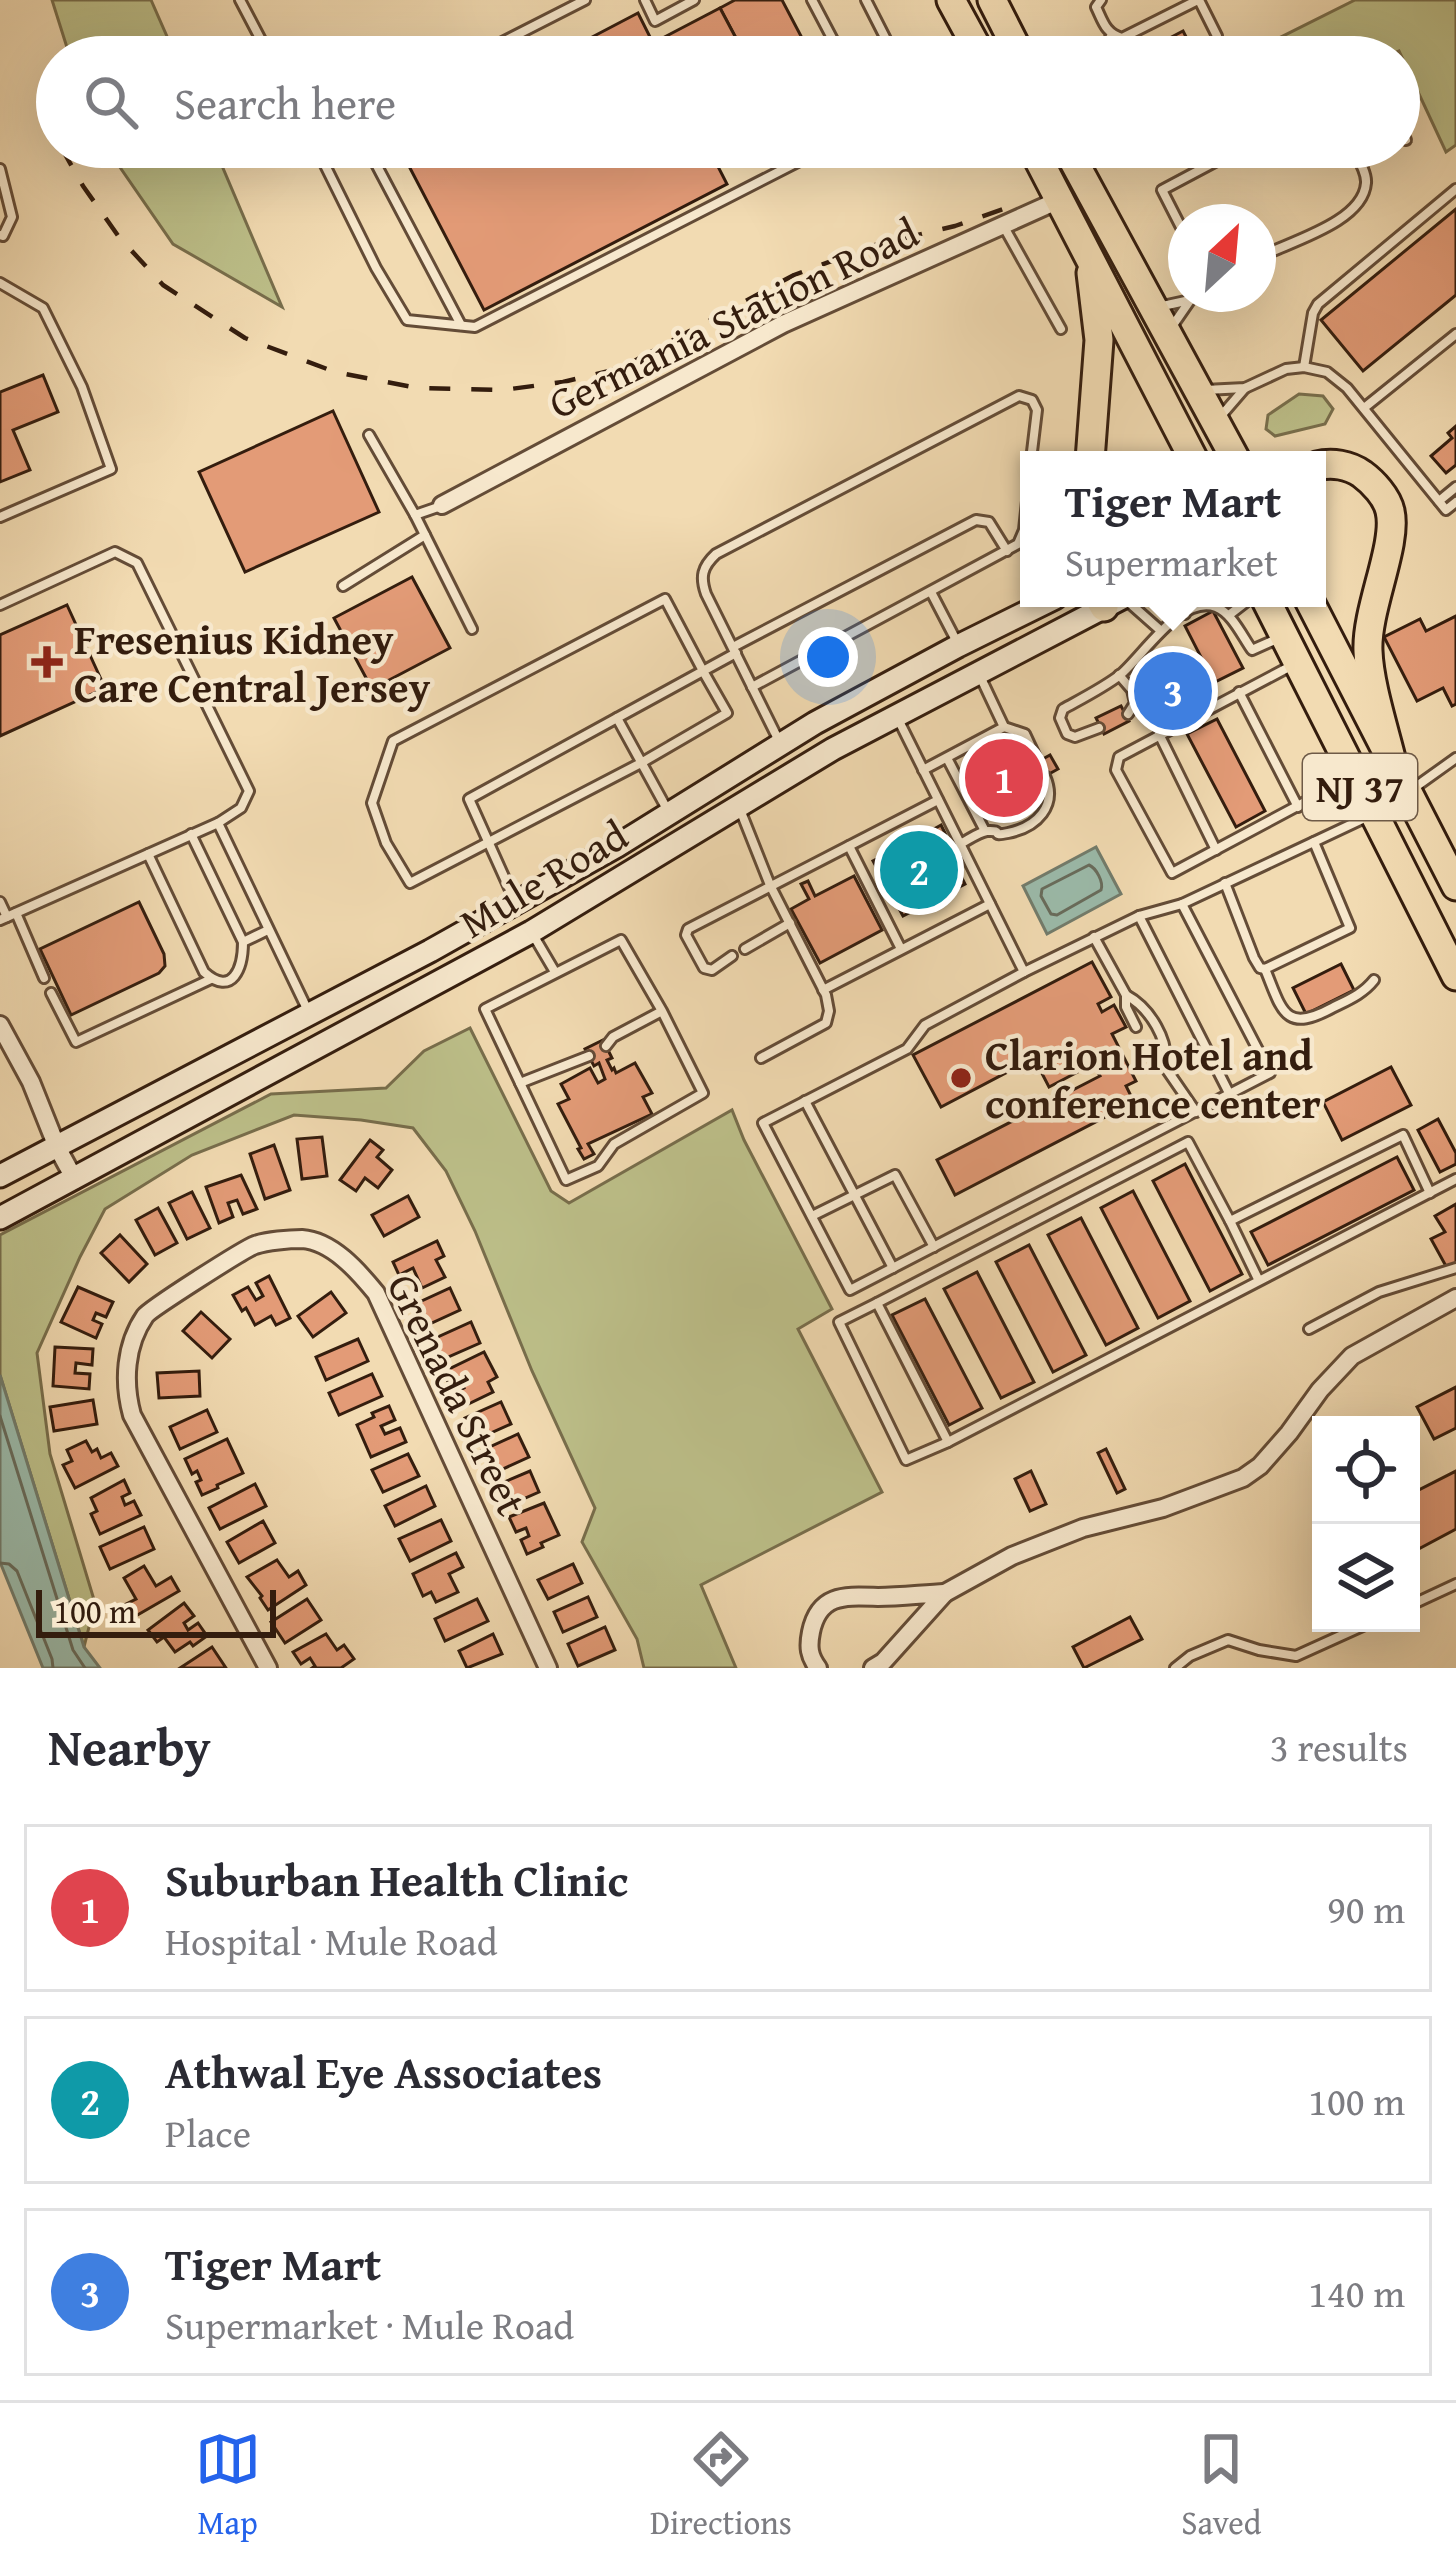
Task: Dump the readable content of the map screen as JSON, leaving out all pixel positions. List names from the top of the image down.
{
  "streets": {
    "highway": ["NJ 37"],
    "main road": ["Mule Road"],
    "street": ["Germania Station Road", "Grenada Street"]
  },
  "places": {
    "health": ["Fresenius Kidney Care Central Jersey"],
    "other": ["Clarion Hotel and conference center"]
  },
  "scale_bar": "100 m",
  "north": "top right",
  "page": {
    "search": "Search here",
    "popup": ["Tiger Mart", "Supermarket"],
    "pins": ["3", "1", "2"],
    "scale": "100 m",
    "heading": ["Nearby", "3 results"],
    "list": [
      {
        "mark": "1",
        "name": "Suburban Health Clinic",
        "note": "Hospital · Mule Road",
        "value": "90 m"
      },
      {
        "mark": "2",
        "name": "Athwal Eye Associates",
        "note": "Place",
        "value": "100 m"
      },
      {
        "mark": "3",
        "name": "Tiger Mart",
        "note": "Supermarket · Mule Road",
        "value": "140 m"
      }
    ],
    "nav": ["Map", "Directions", "Saved"]
  }
}
